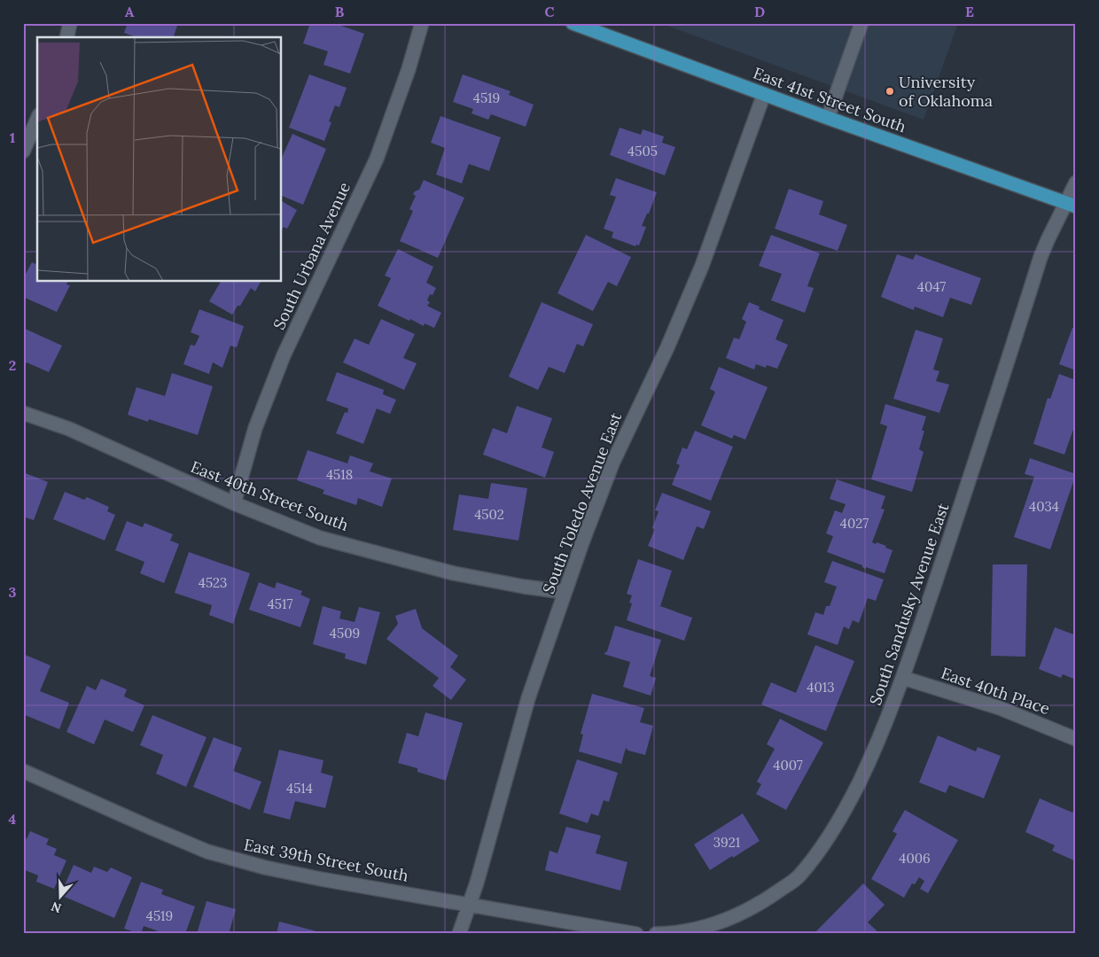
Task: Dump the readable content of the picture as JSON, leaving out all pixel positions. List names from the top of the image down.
{
  "streets": {
    "main road": ["East 41st Street South"],
    "street": [
      "South Urbana Avenue",
      "East 40th Street South",
      "South Toledo Avenue East",
      "South Sandusky Avenue East",
      "East 40th Place",
      "East 39th Street South"
    ]
  },
  "crossings": [
    ["East 41st Street South", "South Toledo Avenue East"],
    ["East 41st Street South", "South Sandusky Avenue East"],
    ["South Urbana Avenue", "East 40th Street South"],
    ["East 40th Street South", "South Toledo Avenue East"],
    ["South Toledo Avenue East", "East 39th Street South"],
    ["South Sandusky Avenue East", "East 40th Place"]
  ],
  "places": ["University of Oklahoma"],
  "house_numbers": [
    "4519",
    "4505",
    "4047",
    "4518",
    "4034",
    "4502",
    "4027",
    "4523",
    "4517",
    "4509",
    "4013",
    "4007",
    "4514",
    "3921",
    "4006",
    "4519"
  ],
  "north": "bottom",
  "grid": {
    "columns": [
      "A",
      "B",
      "C",
      "D",
      "E"
    ],
    "rows": [
      "1",
      "2",
      "3",
      "4"
    ]
  }
}
